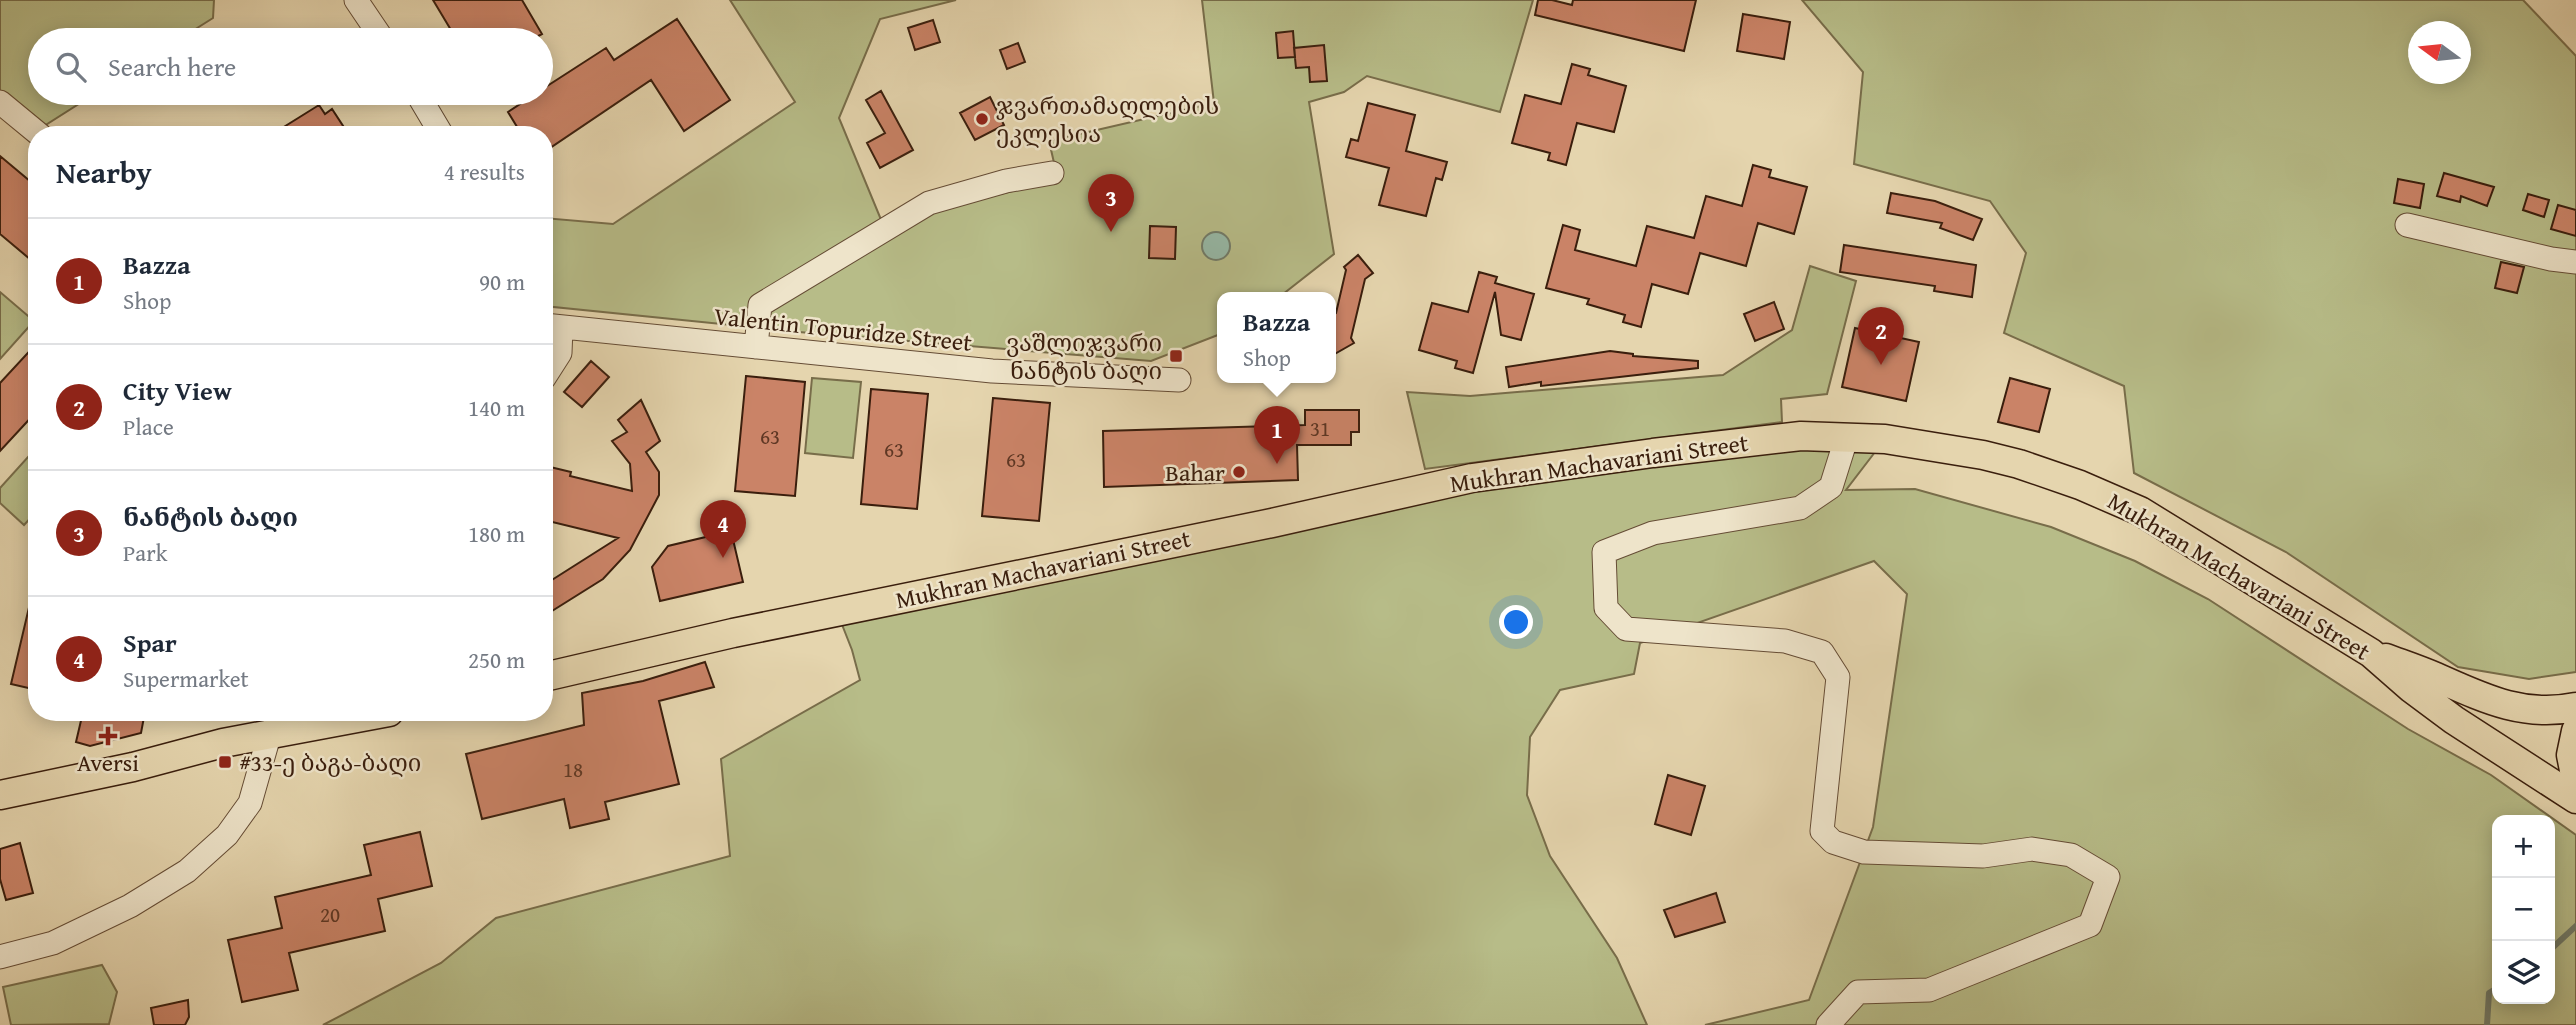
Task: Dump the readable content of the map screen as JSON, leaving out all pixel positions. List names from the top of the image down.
{
  "streets": {
    "main road": ["Mukhran Machavariani Street"],
    "street": ["Valentin Topuridze Street"]
  },
  "places": {
    "other": ["ჯვართამაღლების ეკლესია", "Bahar"],
    "transit": ["ვაშლიჯვარი ნანტის ბაღი", "#33-ე ბაგა-ბაღი"],
    "health": ["Aversi"]
  },
  "house_numbers": [
    "31",
    "63",
    "63",
    "63",
    "18",
    "20"
  ],
  "north": "left",
  "page": {
    "search": "Search here",
    "heading": ["Nearby", "4 results"],
    "pins": [
      "3",
      "2",
      "1",
      "4"
    ],
    "list": [
      {
        "mark": "1",
        "name": "Bazza",
        "note": "Shop",
        "value": "90 m"
      },
      {
        "mark": "2",
        "name": "City View",
        "note": "Place",
        "value": "140 m"
      },
      {
        "mark": "3",
        "name": "ნანტის ბაღი",
        "note": "Park",
        "value": "180 m"
      },
      {
        "mark": "4",
        "name": "Spar",
        "note": "Supermarket",
        "value": "250 m"
      }
    ],
    "popup": ["Bazza", "Shop"],
    "map_buttons": ["+", "−"]
  }
}
